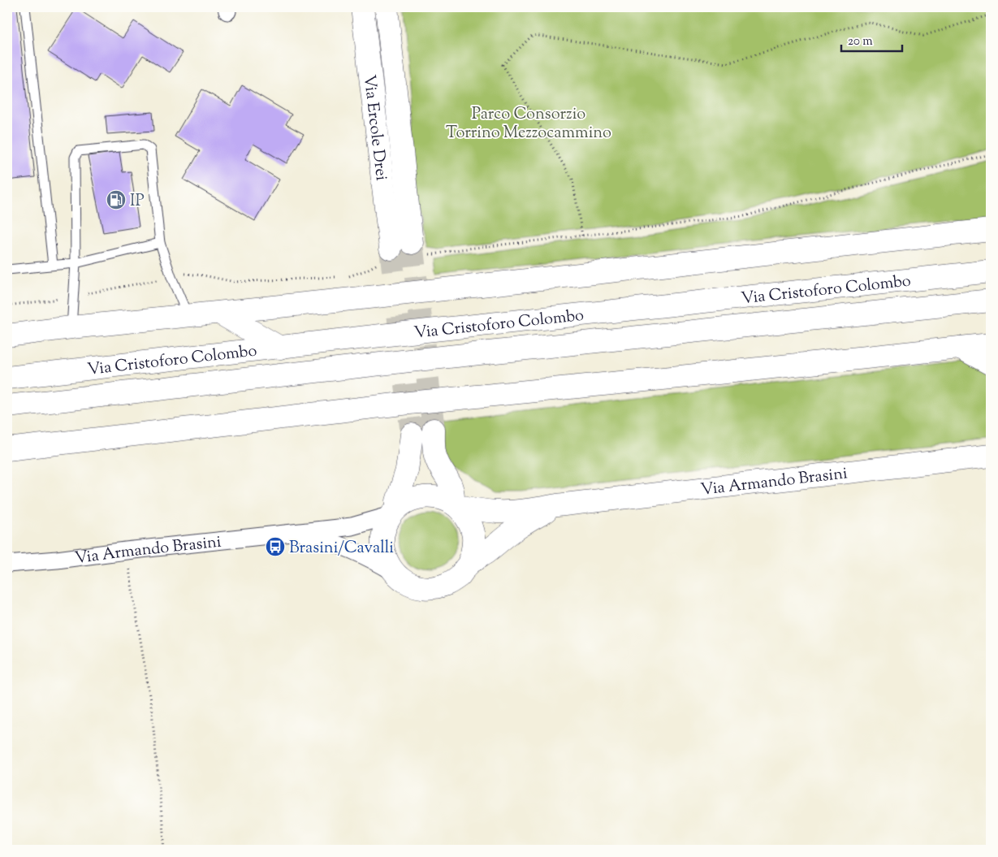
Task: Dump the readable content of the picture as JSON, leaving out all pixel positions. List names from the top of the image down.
{
  "streets": {
    "main road": ["Via Ercole Drei", "Via Cristoforo Colombo", "Via Armando Brasini"]
  },
  "parks": ["Parco Consorzio Torrino Mezzocammino"],
  "places": {
    "fuel station": ["IP"],
    "bus stop": ["Brasini/Cavalli"]
  },
  "scale_bar": "20 m"
}
